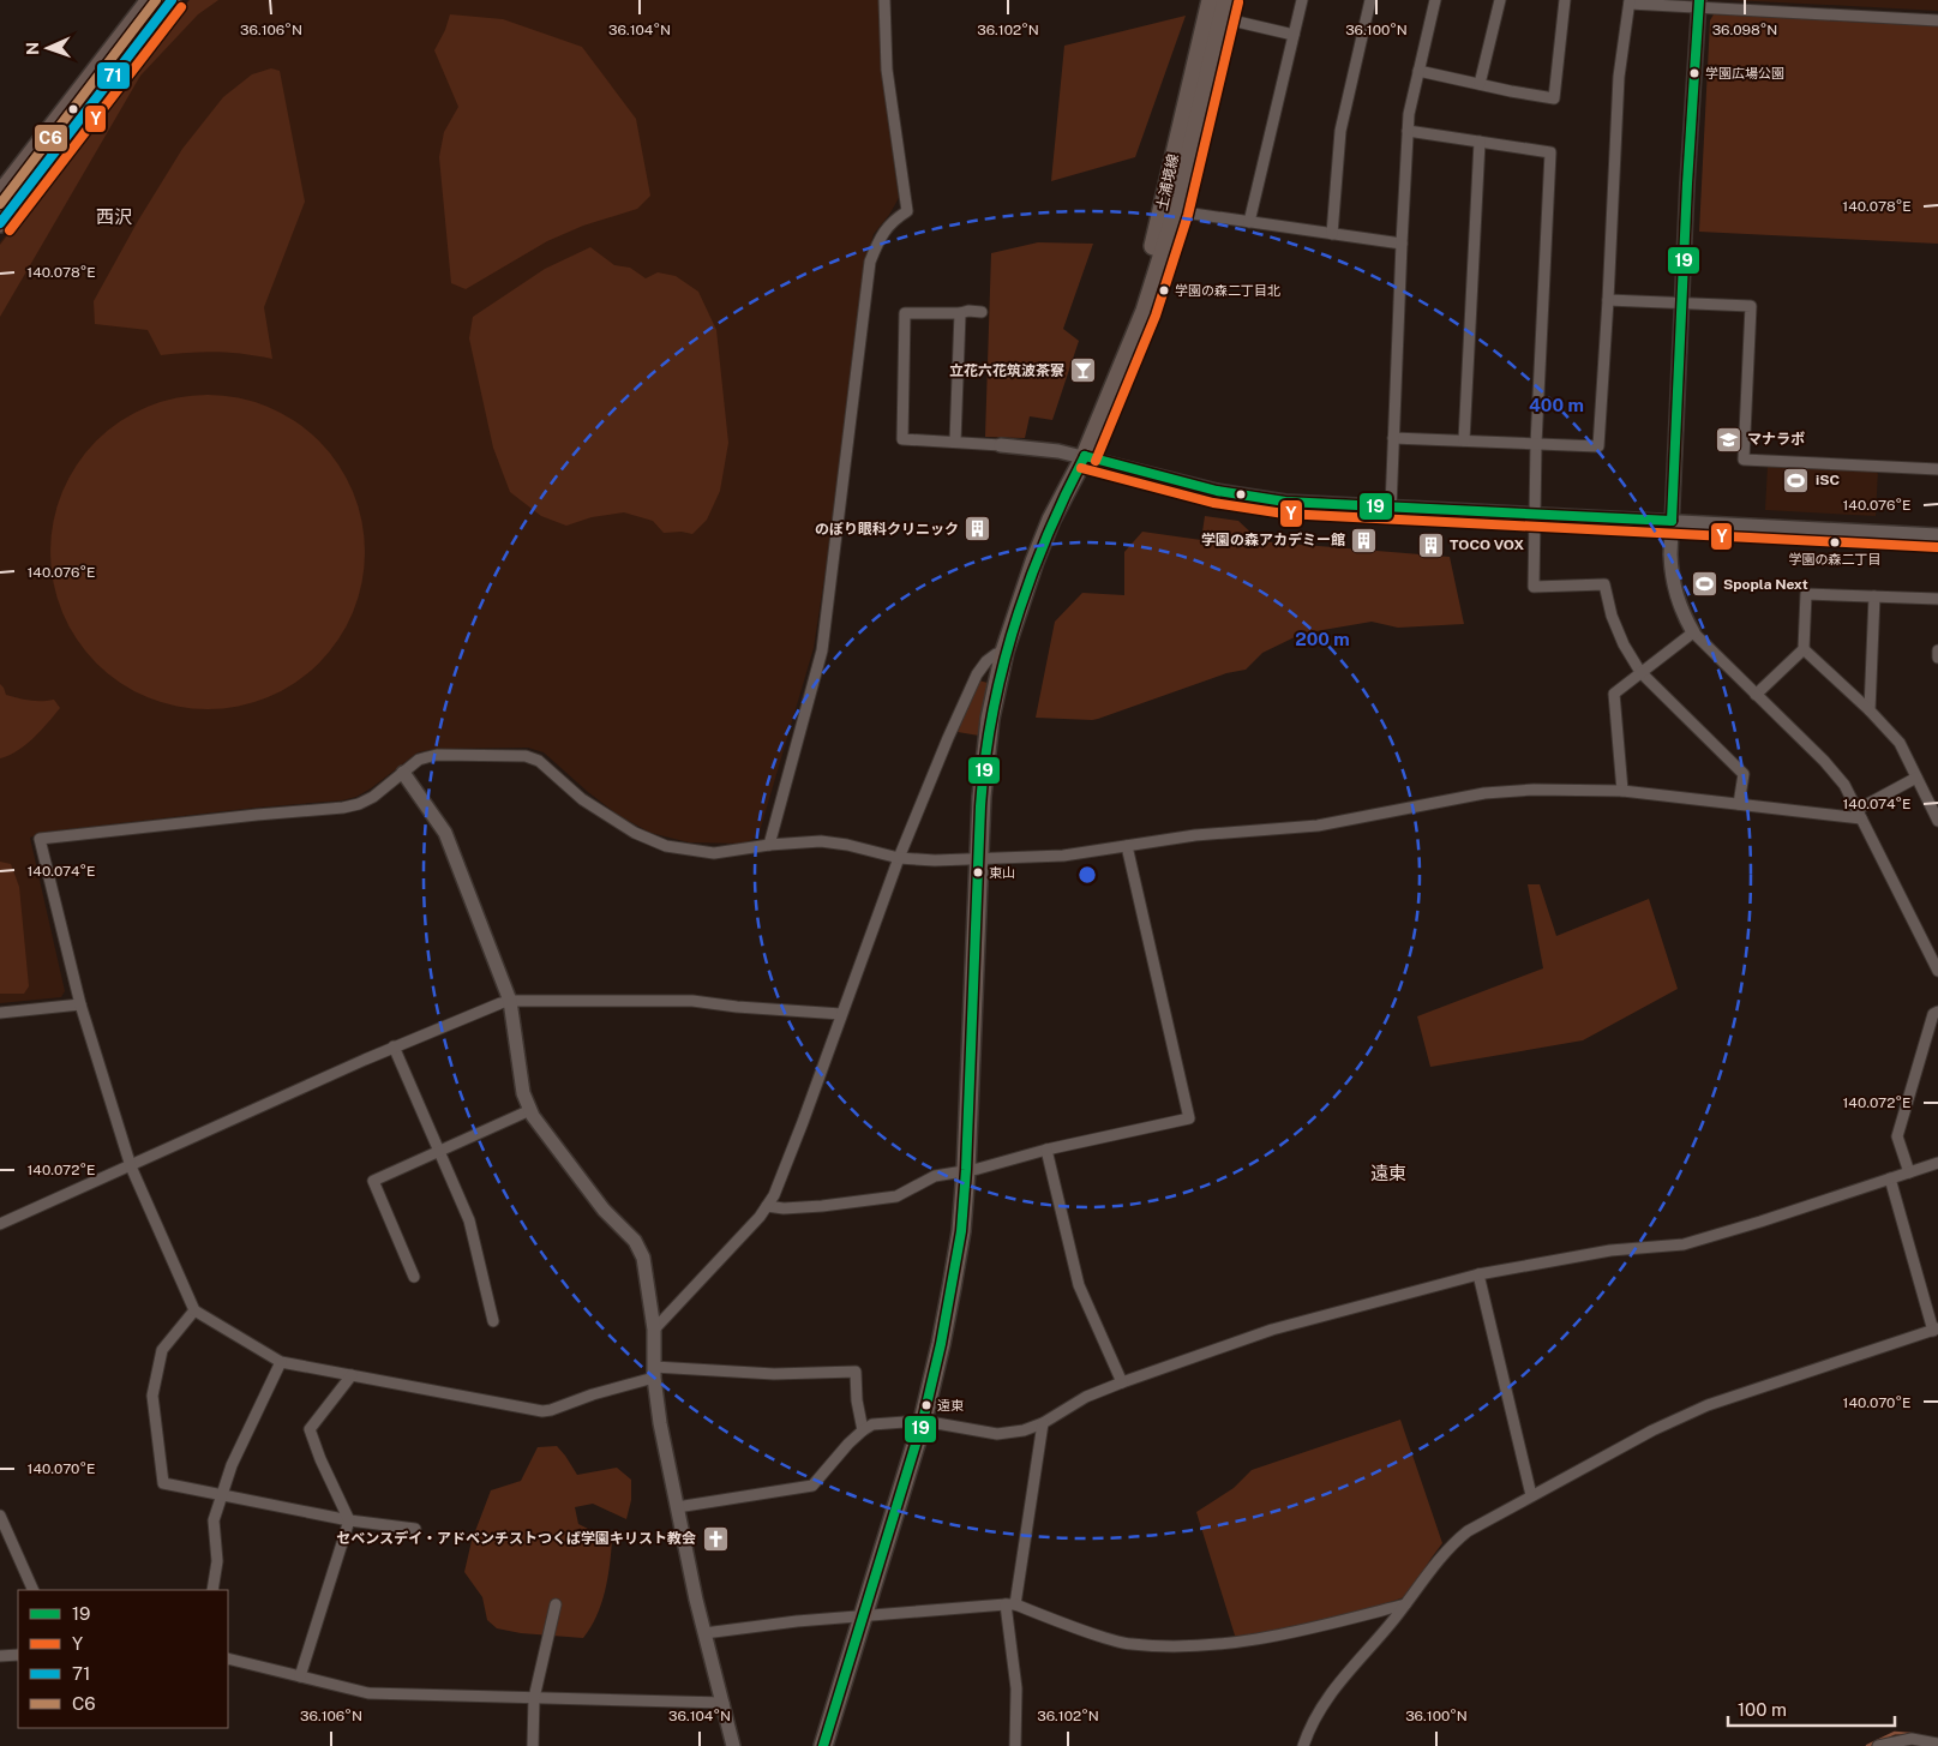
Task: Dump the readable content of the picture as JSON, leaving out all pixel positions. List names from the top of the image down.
{
  "streets": {
    "main road": ["土浦境線"]
  },
  "districts": ["西沢", "遠東"],
  "places": {
    "other": [
      "学園広場公園",
      "学園の森二丁目北",
      "学園の森二丁目",
      "東山",
      "遠東"
    ],
    "bar": ["立花六花筑波茶寮"],
    "school or university": ["マナラボ"],
    "sports": ["iSC", "Spopla Next"],
    "building": ["のぼり眼科クリニック", "学園の森アカデミー館", "TOCO VOX"],
    "church": ["セベンスデイ・アドベンチストつくば学園キリスト教会"]
  },
  "lines": [
    "transit line 19",
    "transit line 71",
    "transit line C6",
    "transit line Y"
  ],
  "legend": [
    "19",
    "Y",
    "71",
    "C6"
  ],
  "scale_bar": "100 m",
  "north": "left",
  "coordinates": [
    "36.106°N",
    "36.104°N",
    "36.102°N",
    "36.100°N",
    "36.098°N",
    "140.078°E",
    "140.076°E",
    "140.074°E",
    "140.072°E",
    "140.070°E"
  ],
  "rings": ["400 m", "200 m"]
}
